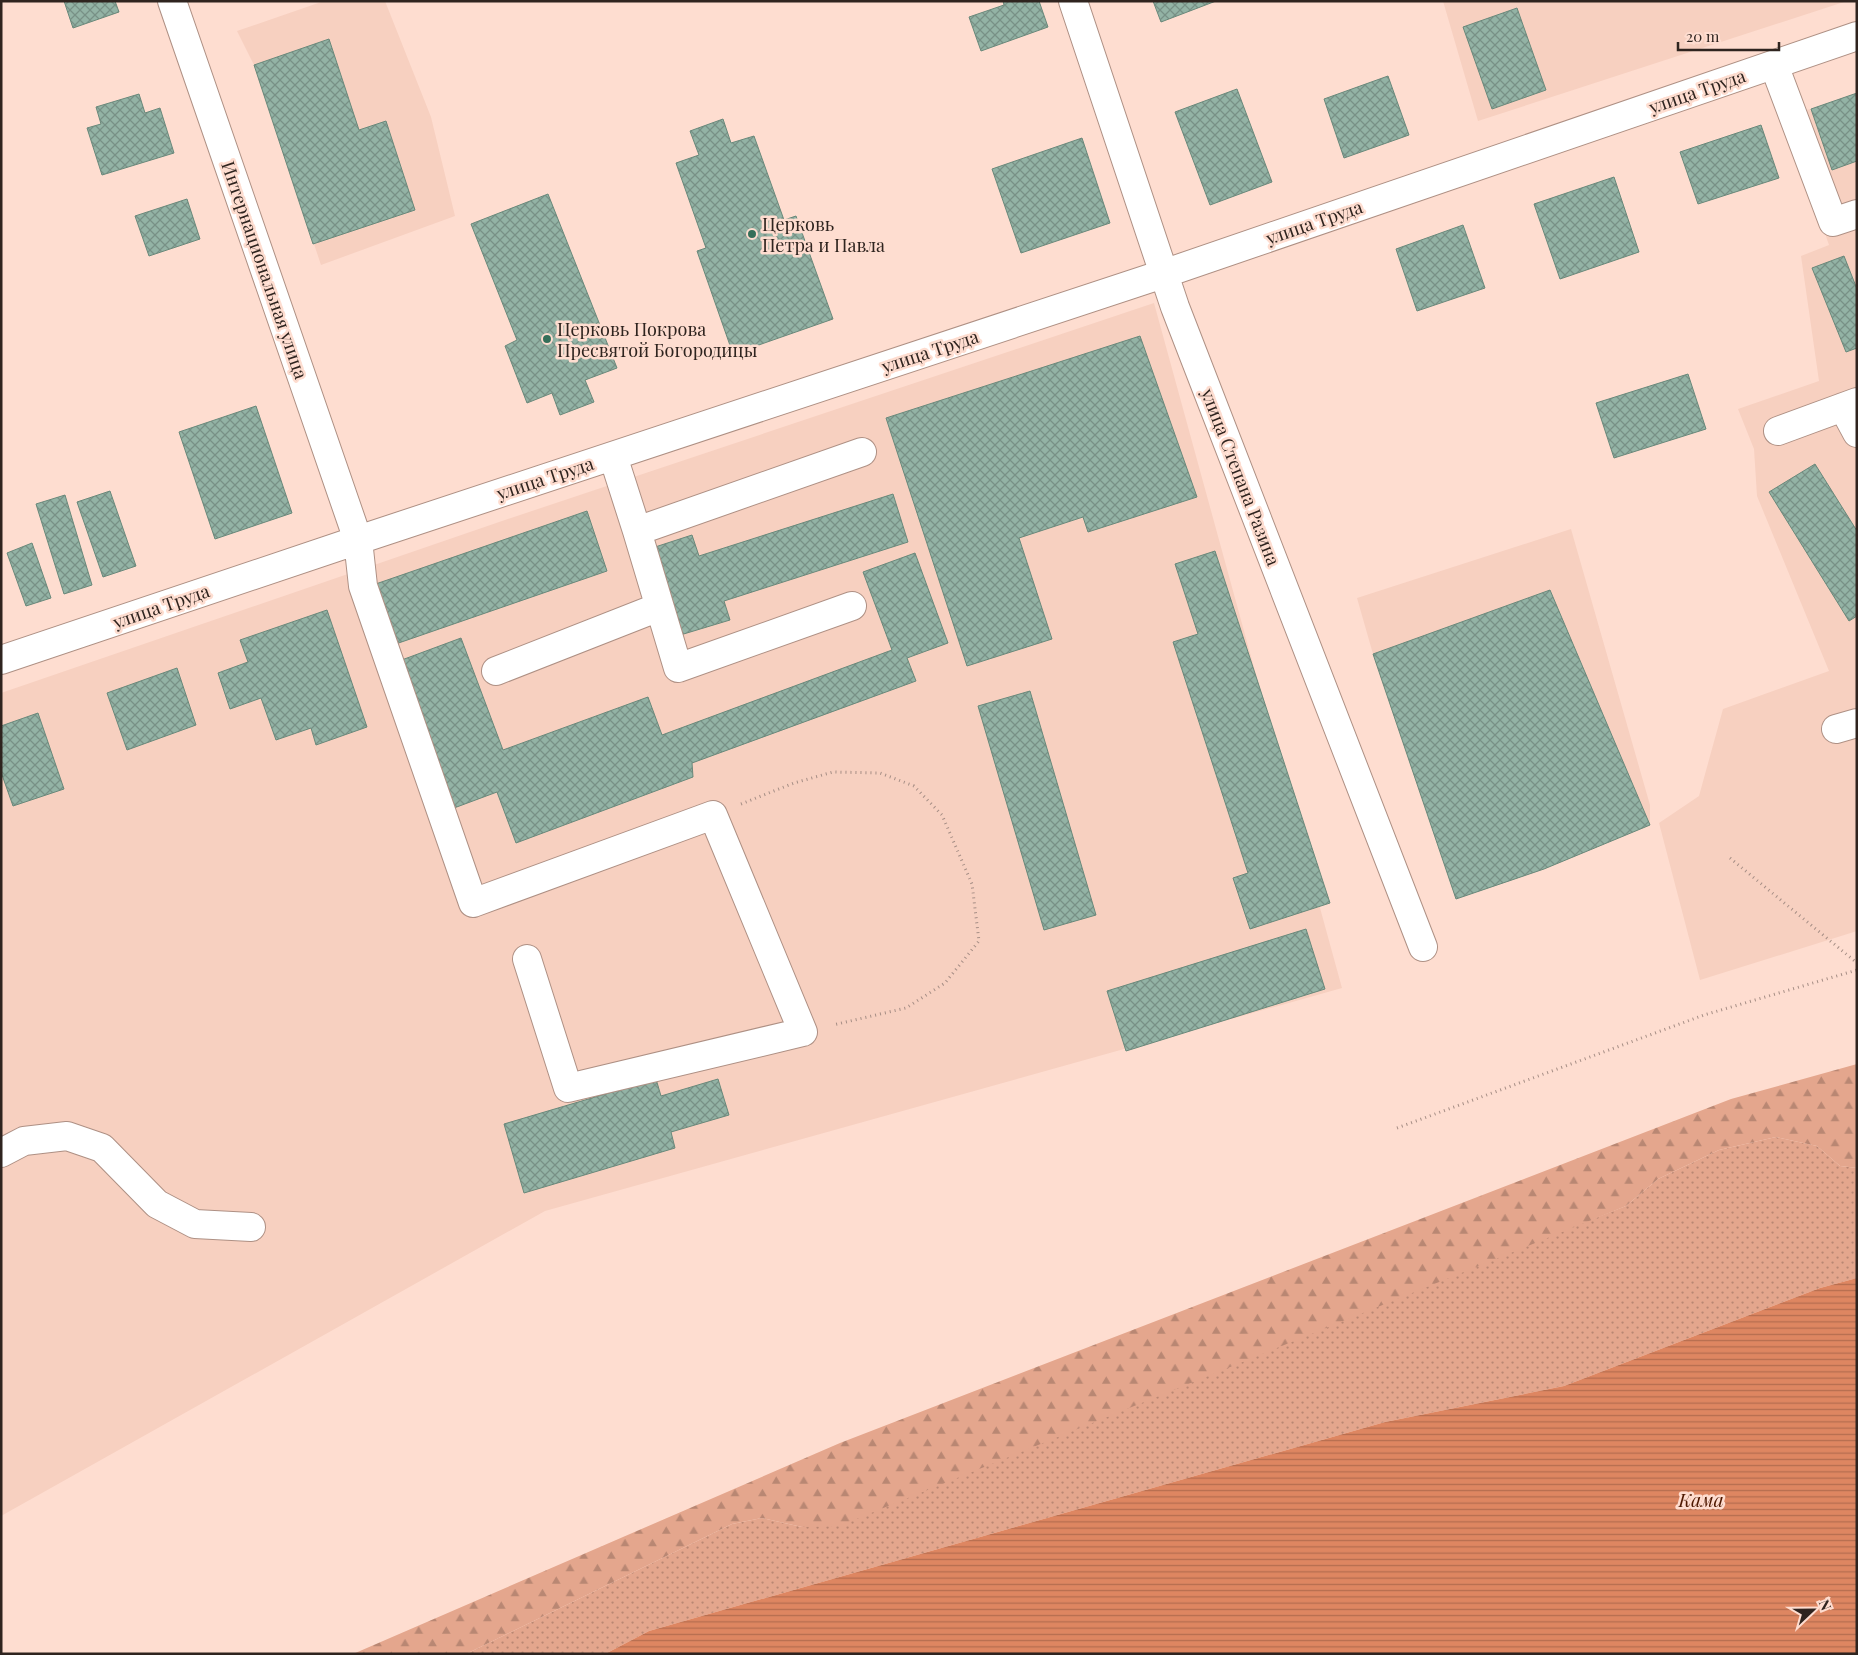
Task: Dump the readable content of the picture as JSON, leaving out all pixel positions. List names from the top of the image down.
{
  "streets": {
    "street": ["улица Труда", "Интернациональная улица", "улица Степана Разина"]
  },
  "crossings": [
    ["улица Труда", "Интернациональная улица"],
    ["улица Труда", "улица Степана Разина"]
  ],
  "water": ["Кама"],
  "places": ["Церковь Петра и Павла", "Церковь Покрова Пресвятой Богородицы"],
  "scale_bar": "20 m",
  "north": "right"
}
